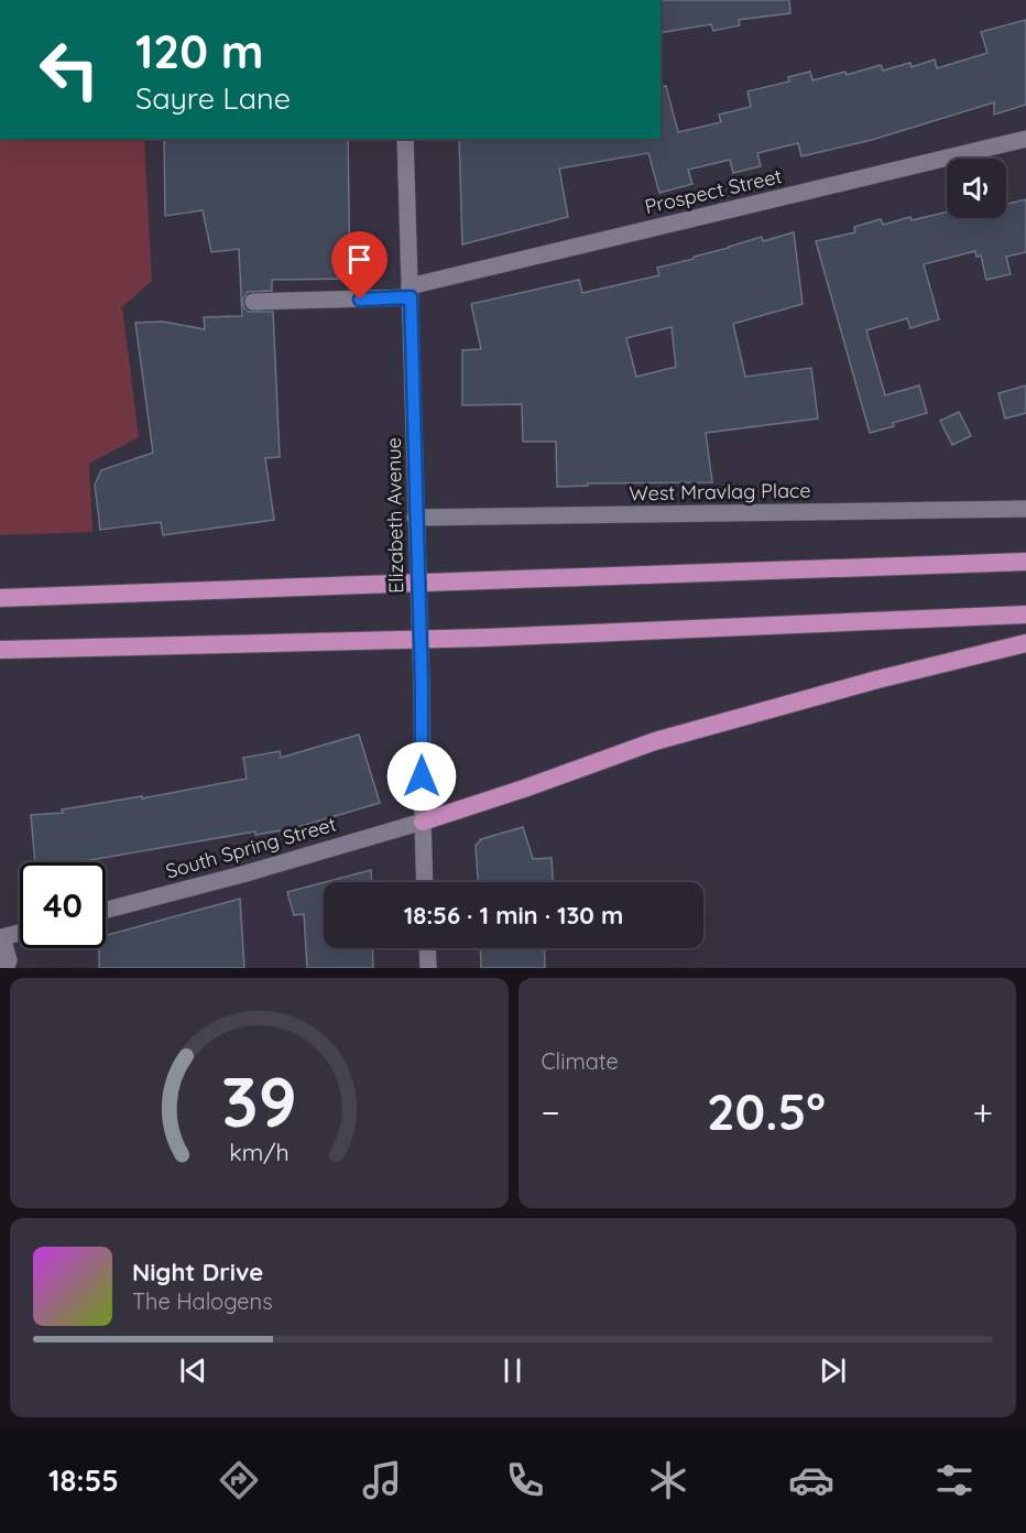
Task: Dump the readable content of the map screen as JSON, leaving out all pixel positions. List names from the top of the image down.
{
  "streets": {
    "street": [
      "Prospect Street",
      "West Mravlag Place",
      "Elizabeth Avenue",
      "South Spring Street"
    ]
  },
  "crossings": [
    ["Prospect Street", "Elizabeth Avenue"],
    ["West Mravlag Place", "Elizabeth Avenue"],
    ["Elizabeth Avenue", "South Spring Street"]
  ],
  "page": {
    "turn": ["120 m", "Sayre Lane"],
    "limit": "40",
    "trip": "18:56 · 1 min · 130 m",
    "tile": "Climate",
    "heat": ["−", "20.5°", "+"],
    "song": ["Night Drive", "The Halogens"],
    "tabs": "18:55",
    "gauge": ["39", "km/h"]
  }
}
